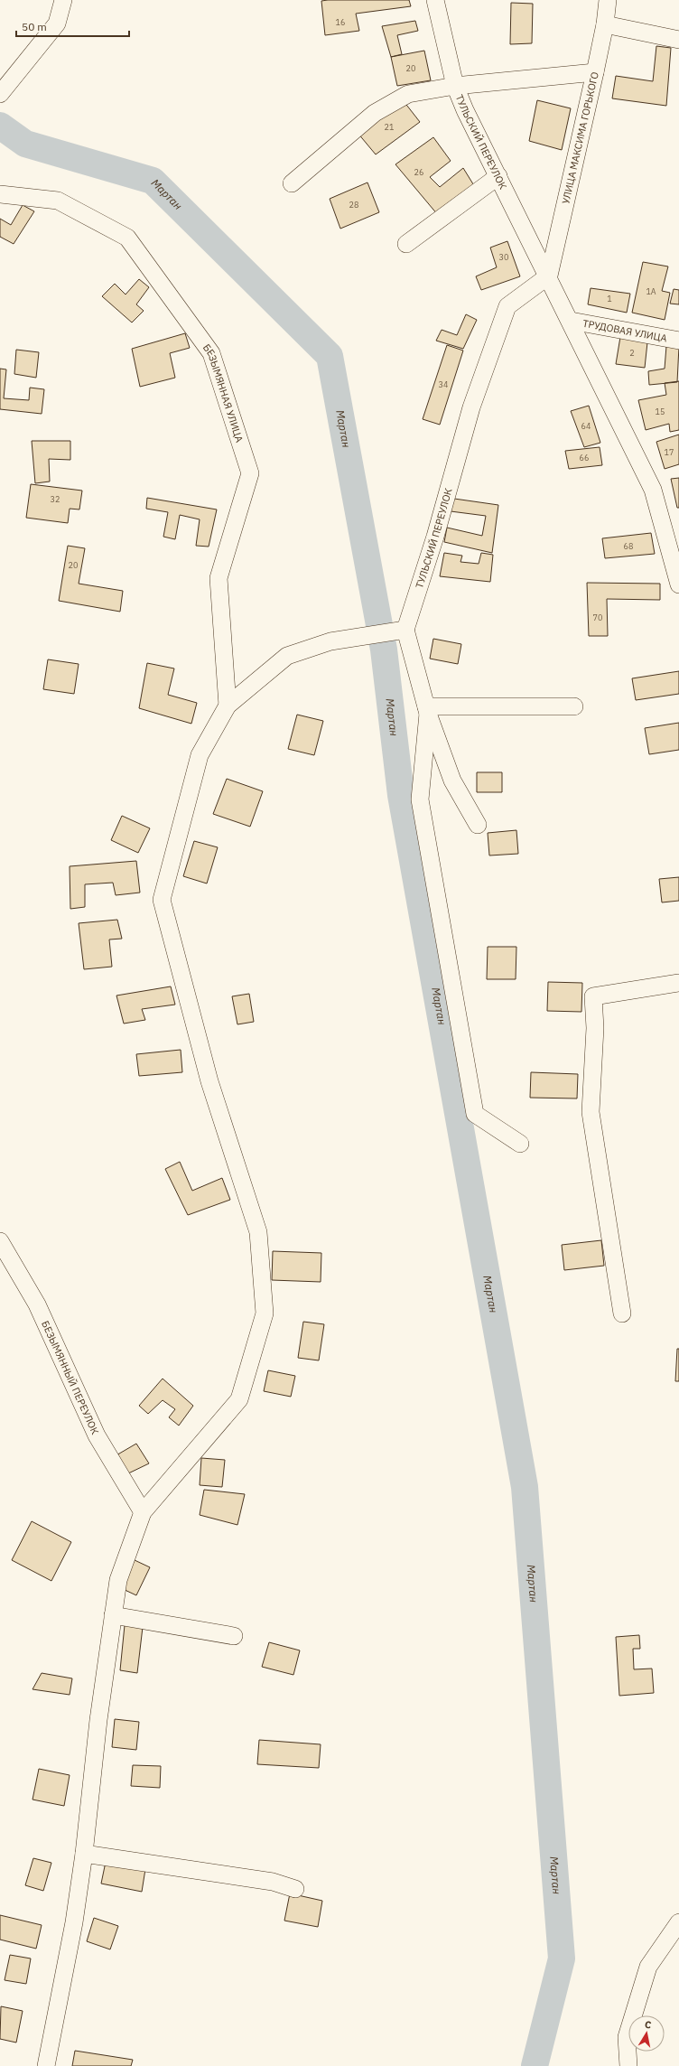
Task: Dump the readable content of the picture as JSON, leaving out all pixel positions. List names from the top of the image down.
{
  "streets": {
    "street": [
      "УЛИЦА МАКСИМА ГОРЬКОГО",
      "ТУЛЬСКИЙ ПЕРЕУЛОК",
      "ТРУДОВАЯ УЛИЦА",
      "БЕЗЫМЯННАЯ УЛИЦА",
      "БЕЗЫМЯННЫЙ ПЕРЕУЛОК"
    ]
  },
  "crossings": [
    ["УЛИЦА МАКСИМА ГОРЬКОГО", "ТУЛЬСКИЙ ПЕРЕУЛОК"],
    ["ТУЛЬСКИЙ ПЕРЕУЛОК", "ТРУДОВАЯ УЛИЦА"]
  ],
  "water": ["Мартан"],
  "house_numbers": [
    "16",
    "20",
    "21",
    "26",
    "28",
    "30",
    "1А",
    "1",
    "2",
    "34",
    "15",
    "64",
    "17",
    "66",
    "32",
    "68",
    "20",
    "70"
  ],
  "scale_bar": "50 m",
  "north": "top"
}
